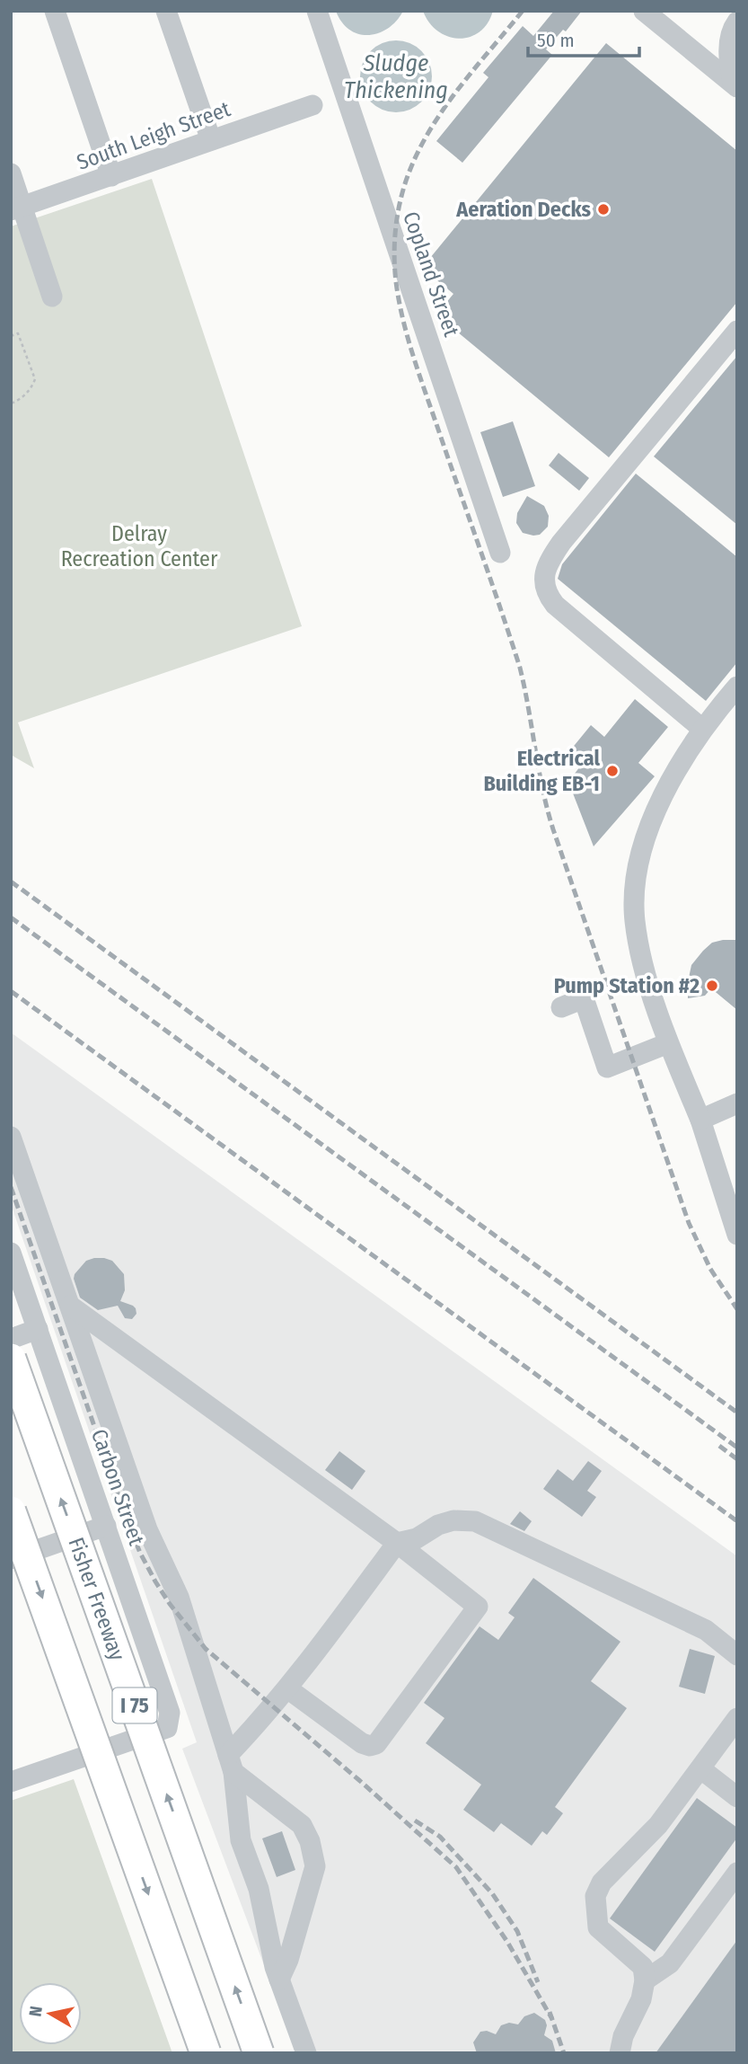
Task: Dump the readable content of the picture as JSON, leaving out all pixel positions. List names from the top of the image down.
{
  "streets": {
    "highway": ["Fisher Freeway", "I 75"],
    "street": ["South Leigh Street", "Copland Street", "Carbon Street"]
  },
  "water": ["Sludge Thickening"],
  "parks": ["Delray Recreation Center"],
  "places": ["Aeration Decks", "Electrical Building EB-1", "Pump Station #2"],
  "scale_bar": "50 m",
  "north": "left"
}
